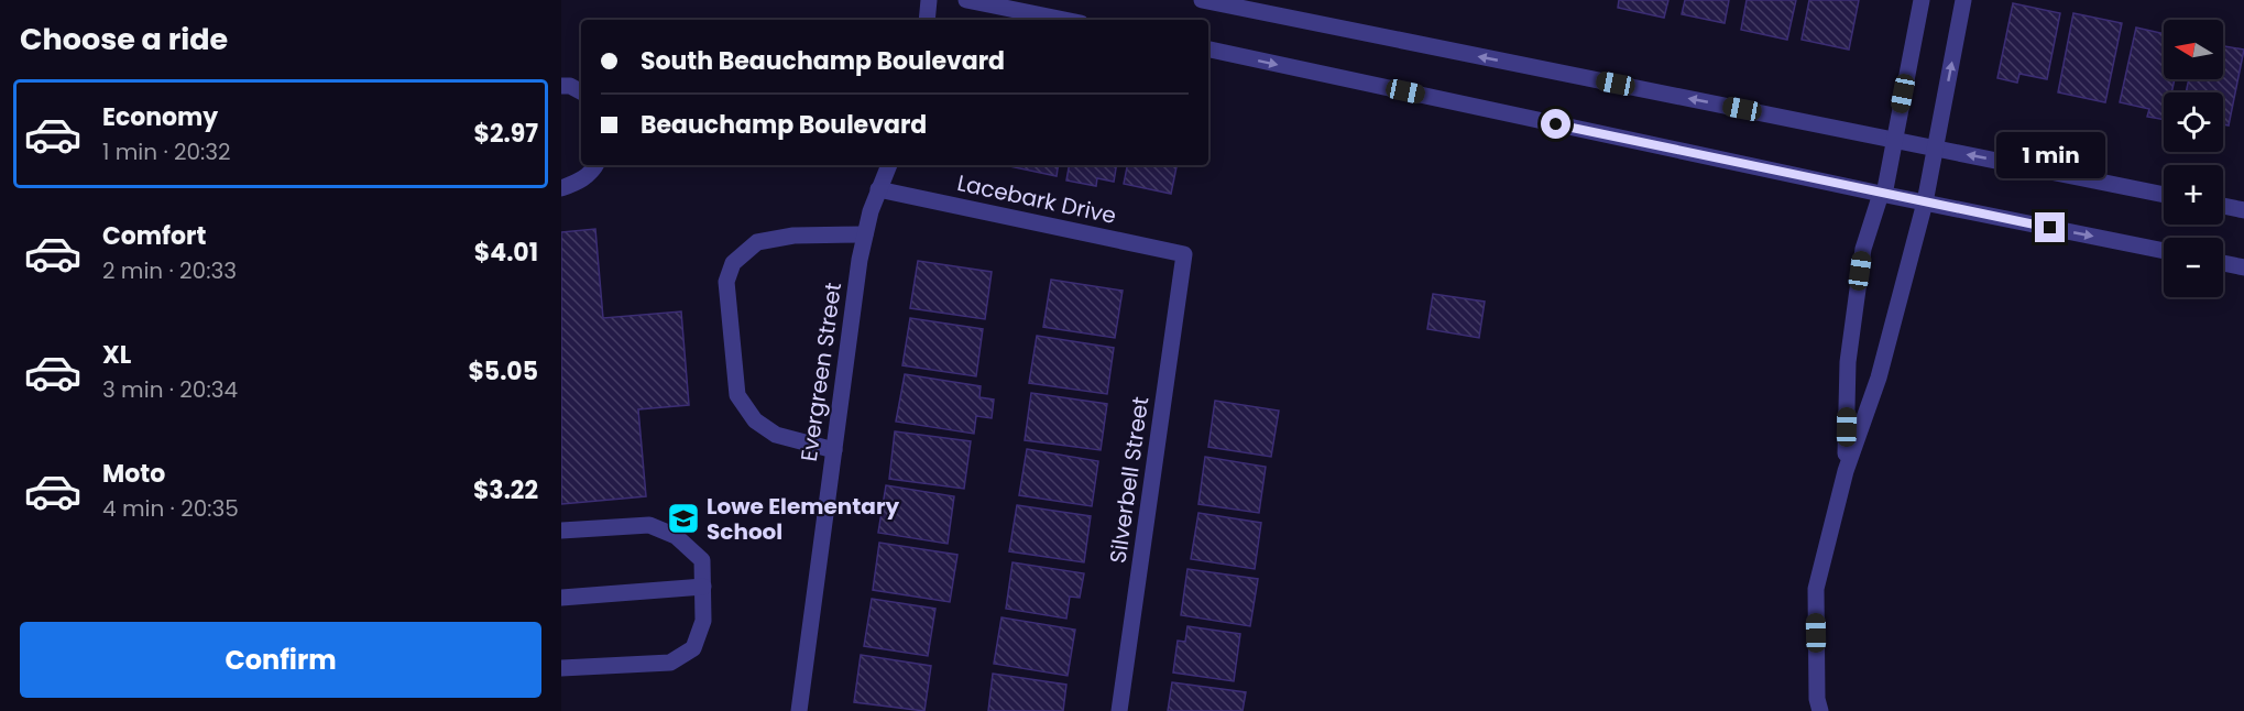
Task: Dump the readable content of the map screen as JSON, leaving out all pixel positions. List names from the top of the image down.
{
  "streets": {
    "street": ["Lacebark Drive", "Evergreen Street", "Silverbell Street"]
  },
  "crossings": [
    ["Lacebark Drive", "Evergreen Street"],
    ["Lacebark Drive", "Silverbell Street"]
  ],
  "places": {
    "school or university": ["Lowe Elementary School"]
  },
  "north": "left",
  "page": {
    "heading": "Choose a ride",
    "map_buttons": ["+", "−"],
    "banner": ["South Beauchamp Boulevard", "Beauchamp Boulevard"],
    "list": [
      {
        "name": "Economy",
        "note": "1 min · 20:32",
        "value": "$2.97"
      },
      {
        "name": "Comfort",
        "note": "2 min · 20:33",
        "value": "$4.01"
      },
      {
        "name": "XL",
        "note": "3 min · 20:34",
        "value": "$5.05"
      },
      {
        "name": "Moto",
        "note": "4 min · 20:35",
        "value": "$3.22"
      }
    ],
    "bubble": "1 min",
    "buttons": "Confirm"
  }
}
